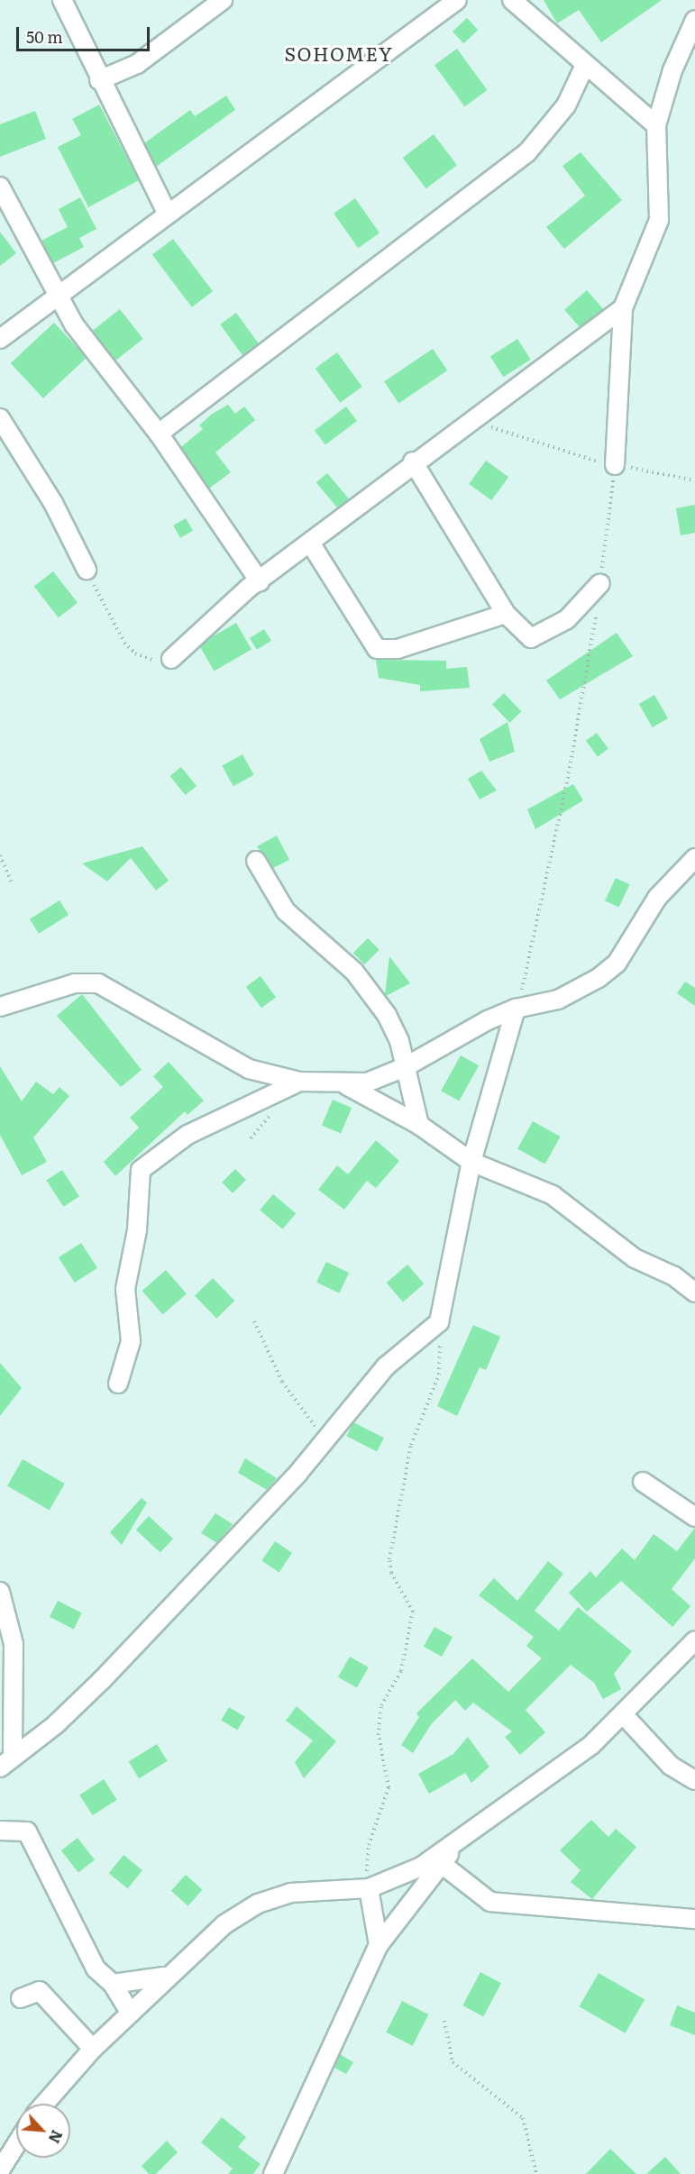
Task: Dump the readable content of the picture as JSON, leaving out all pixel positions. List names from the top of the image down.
{
  "districts": ["SOHOMEY"],
  "scale_bar": "50 m",
  "north": "bottom right"
}
